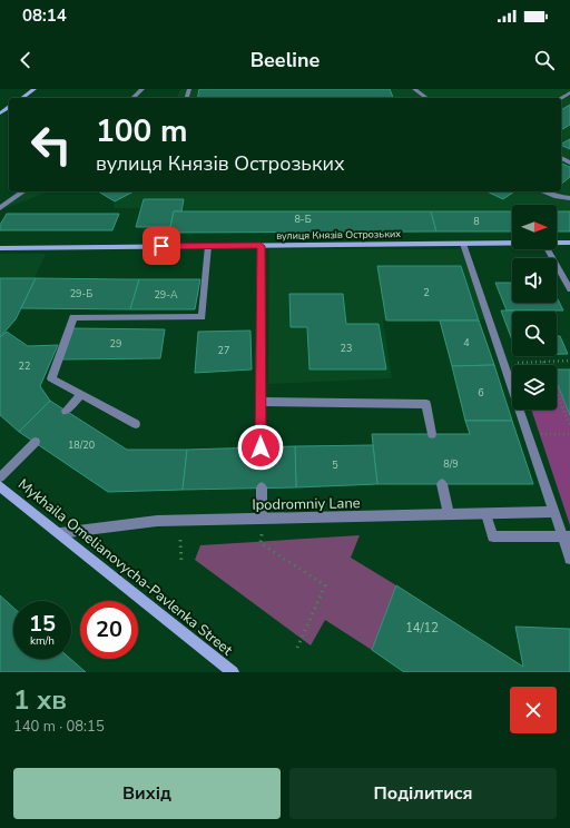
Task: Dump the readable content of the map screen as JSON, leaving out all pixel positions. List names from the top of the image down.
{
  "streets": {
    "main road": ["вулиця Князів Острозьких", "Mykhaila Omelianovycha-Pavlenka Street"],
    "street": ["Ipodromniy Lane"]
  },
  "crossings": [
    ["Ipodromniy Lane", "Mykhaila Omelianovycha-Pavlenka Street"]
  ],
  "house_numbers": [
    "8-Б",
    "8",
    "2",
    "29-Б",
    "29-А",
    "4",
    "29",
    "23",
    "27",
    "22",
    "6",
    "18/20",
    "8/9",
    "5",
    "14/12"
  ],
  "north": "right",
  "page": {
    "status": "08:14",
    "header": "Beeline",
    "turn": ["100 m", "вулиця Князів Острозьких"],
    "speed": "15 km/h",
    "limit": "20",
    "heading": ["1 хв", "140 m · 08:15"],
    "buttons": ["Вихід", "Поділитися"]
  }
}
